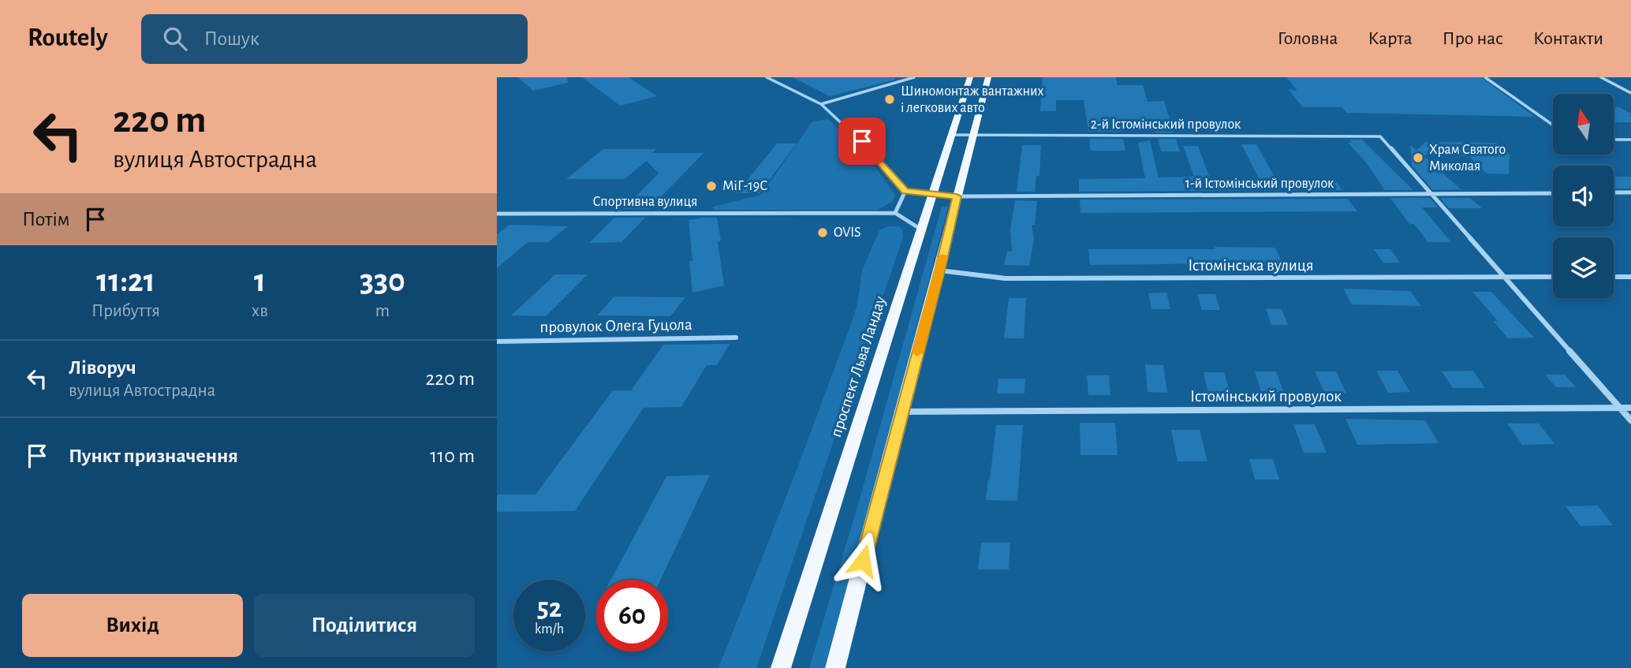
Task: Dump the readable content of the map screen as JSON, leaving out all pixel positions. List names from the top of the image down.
{
  "streets": {
    "main road": ["проспект Льва Ландау"],
    "street": [
      "2-й Істомінський провулок",
      "1-й Істомінський провулок",
      "Спортивна вулиця",
      "Істомінська вулиця",
      "провулок Олега Гуцола",
      "Істомінський провулок"
    ]
  },
  "crossings": [
    ["2-й Істомінський провулок", "1-й Істомінський провулок"],
    ["2-й Істомінський провулок", "проспект Льва Ландау"],
    ["1-й Істомінський провулок", "проспект Льва Ландау"]
  ],
  "places": [
    "Шиномонтаж вантажних і легкових авто",
    "Храм Святого Миколая",
    "МіГ-19С",
    "OVIS"
  ],
  "north": "top",
  "page": {
    "header": "Routely",
    "search": "Пошук",
    "nav": [
      "Головна",
      "Карта",
      "Про нас",
      "Контакти"
    ],
    "turn": ["220 m", "вулиця Автострадна"],
    "then": "Потім",
    "eta": [
      "11:21",
      "Прибуття",
      "1",
      "хв",
      "330",
      "m"
    ],
    "list": [
      {
        "name": "Ліворуч",
        "note": "вулиця Автострадна",
        "value": "220 m"
      },
      {
        "name": "Пункт призначення",
        "value": "110 m"
      }
    ],
    "speed": "52 km/h",
    "limit": "60",
    "buttons": ["Вихід", "Поділитися"]
  }
}
